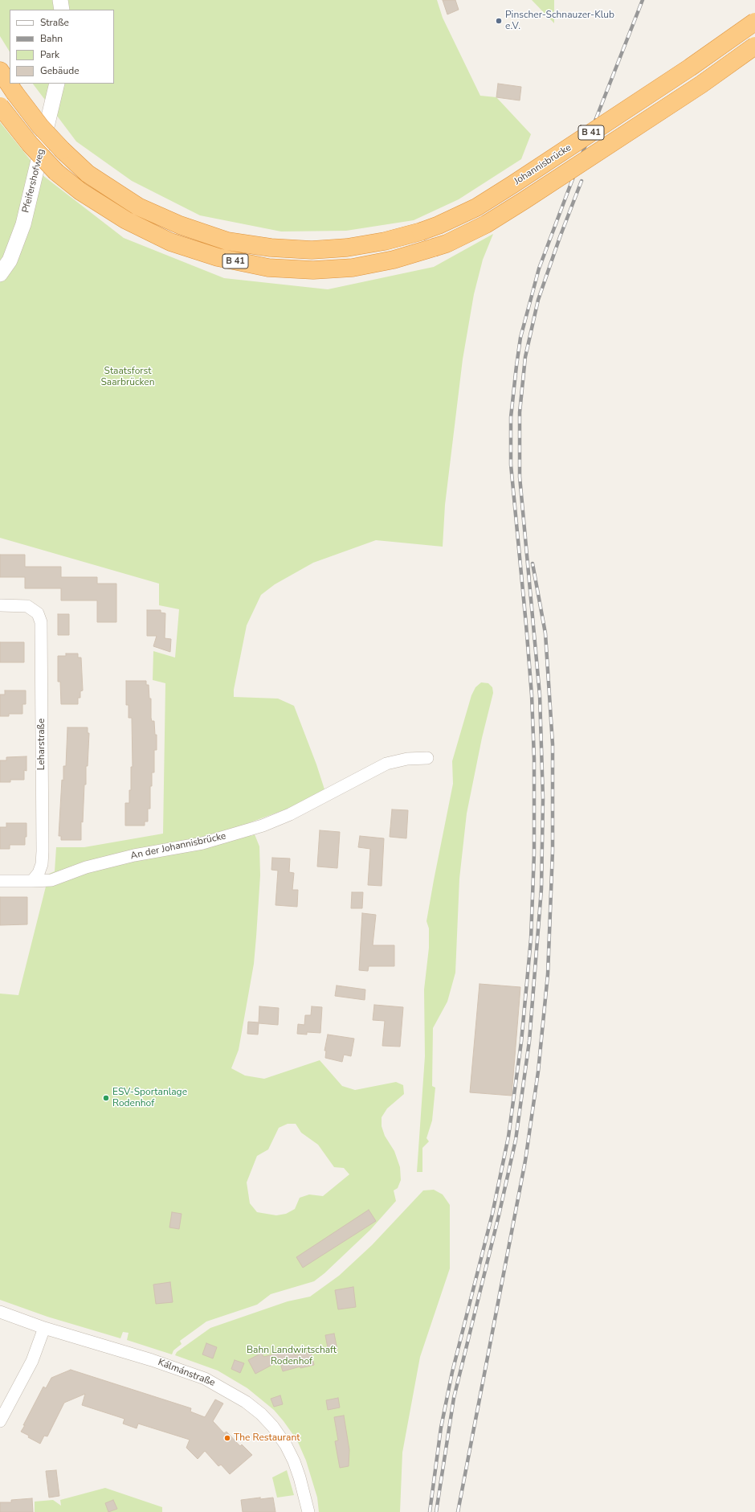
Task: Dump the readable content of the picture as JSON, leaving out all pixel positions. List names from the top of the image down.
{
  "streets": {
    "highway": ["B 41", "Johannisbrücke"],
    "street": [
      "Pfeifershofweg",
      "Leharstraße",
      "An der Johannisbrücke",
      "Kálmánstraße"
    ]
  },
  "crossings": [
    ["Leharstraße", "An der Johannisbrücke"]
  ],
  "parks": ["Staatsforst Saarbrücken", "Bahn Landwirtschaft Rodenhof"],
  "places": ["Pinscher-Schnauzer-Klub e.V.", "ESV-Sportanlage Rodenhof", "The Restaurant"],
  "legend": [
    "Straße",
    "Bahn",
    "Park",
    "Gebäude"
  ]
}
